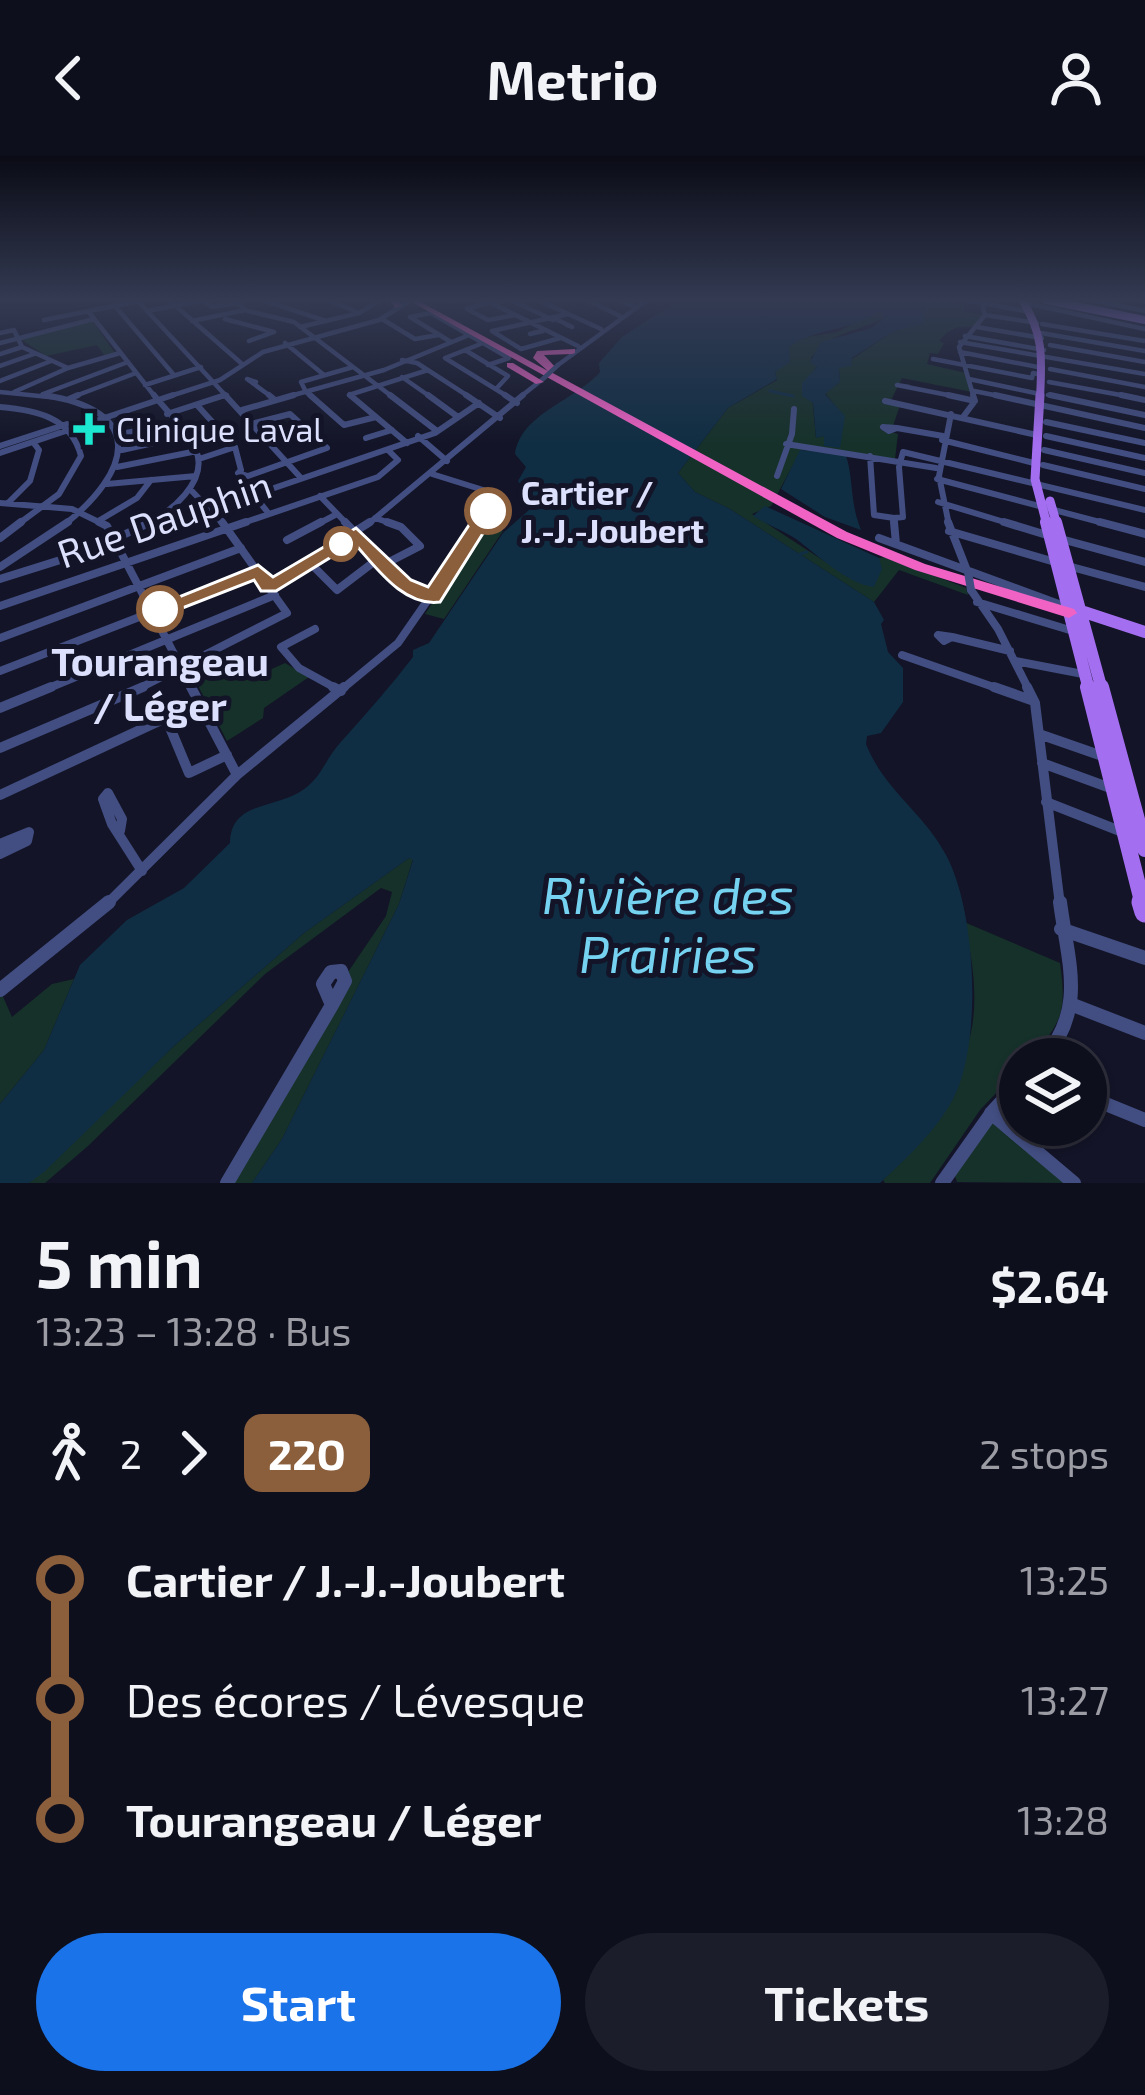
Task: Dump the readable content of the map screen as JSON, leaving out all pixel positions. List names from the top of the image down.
{
  "streets": {
    "street": ["Rue Dauphin"]
  },
  "water": ["Rivière des Prairies"],
  "places": {
    "health": ["Clinique Laval"],
    "other": ["Cartier / J.-J.-Joubert", "Tourangeau / Léger"]
  },
  "lines": ["bus line 22O"],
  "page": {
    "header": "Metrio",
    "heading": ["5 min", "13:23 – 13:28 · Bus", "$2.64"],
    "legs": ["2", "22O", "2 stops"],
    "list": [
      {
        "name": "Cartier / J.-J.-Joubert",
        "value": "13:25"
      },
      {
        "name": "Des écores / Lévesque",
        "value": "13:27"
      },
      {
        "name": "Tourangeau / Léger",
        "value": "13:28"
      }
    ],
    "buttons": ["Start", "Tickets"]
  }
}
